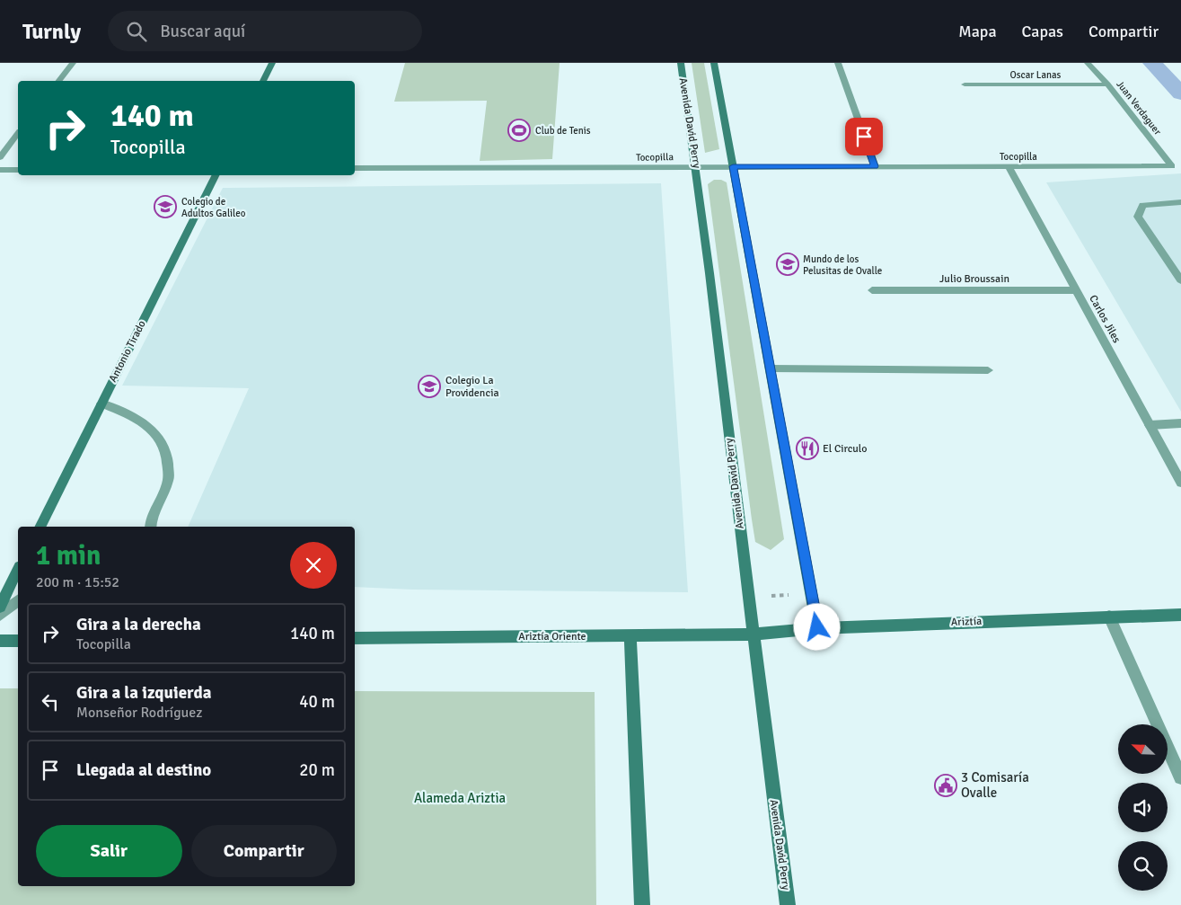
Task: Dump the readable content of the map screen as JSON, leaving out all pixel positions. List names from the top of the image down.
{
  "streets": {
    "main road": [
      "Avenida David Perry",
      "Antonio Tirado",
      "Ariztía",
      "Ariztía Oriente"
    ],
    "street": [
      "Oscar Lanas",
      "Juan Verdaguer",
      "Tocopilla",
      "Julio Broussain",
      "Carlos Jiles"
    ]
  },
  "crossings": [
    ["Oscar Lanas", "Juan Verdaguer"],
    ["Juan Verdaguer", "Tocopilla"],
    ["Avenida David Perry", "Tocopilla"],
    ["Avenida David Perry", "Ariztía"],
    ["Avenida David Perry", "Ariztía Oriente"],
    ["Tocopilla", "Carlos Jiles"],
    ["Julio Broussain", "Carlos Jiles"],
    ["Ariztía", "Ariztía Oriente"]
  ],
  "parks": ["Alameda Ariztia"],
  "places": {
    "sports": ["Club de Tenis"],
    "school or university": ["Colegio de Adultos Galileo", "Mundo de los Pelusitas de Ovalle", "Colegio La Providencia"],
    "restaurant": ["El Circulo"],
    "public building": ["3 Comisaría Ovalle"]
  },
  "north": "top left",
  "page": {
    "header": "Turnly",
    "search": "Buscar aquí",
    "nav": ["Mapa", "Capas", "Compartir"],
    "turn": ["140 m", "Tocopilla"],
    "heading": ["1 min", "200 m · 15:52"],
    "list": [
      {
        "name": "Gira a la derecha",
        "note": "Tocopilla",
        "value": "140 m"
      },
      {
        "name": "Gira a la izquierda",
        "note": "Monseñor Rodríguez",
        "value": "40 m"
      },
      {
        "name": "Llegada al destino",
        "value": "20 m"
      }
    ],
    "buttons": ["Salir", "Compartir"]
  }
}
